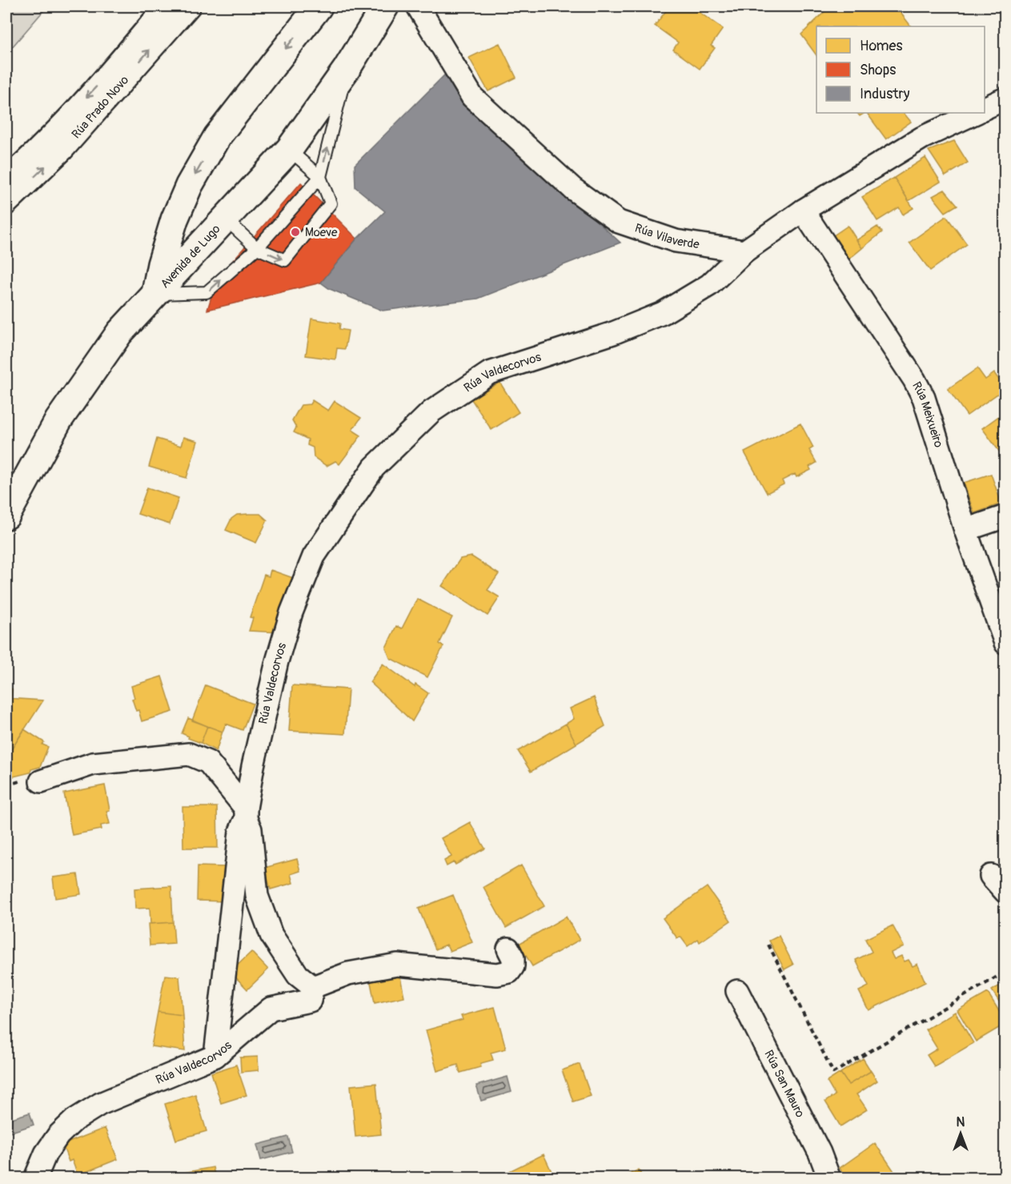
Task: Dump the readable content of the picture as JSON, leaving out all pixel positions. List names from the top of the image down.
{
  "streets": {
    "highway": ["Avenida de Lugo"],
    "street": [
      "Rúa Prado Novo",
      "Rúa Vilaverde",
      "Rúa Valdecorvos",
      "Rúa Meixueiro",
      "Rúa San Mauro"
    ]
  },
  "crossings": [
    ["Rúa Vilaverde", "Rúa Valdecorvos"]
  ],
  "places": ["Moeve"],
  "legend": ["Homes", "Shops", "Industry"],
  "north": "top"
}
